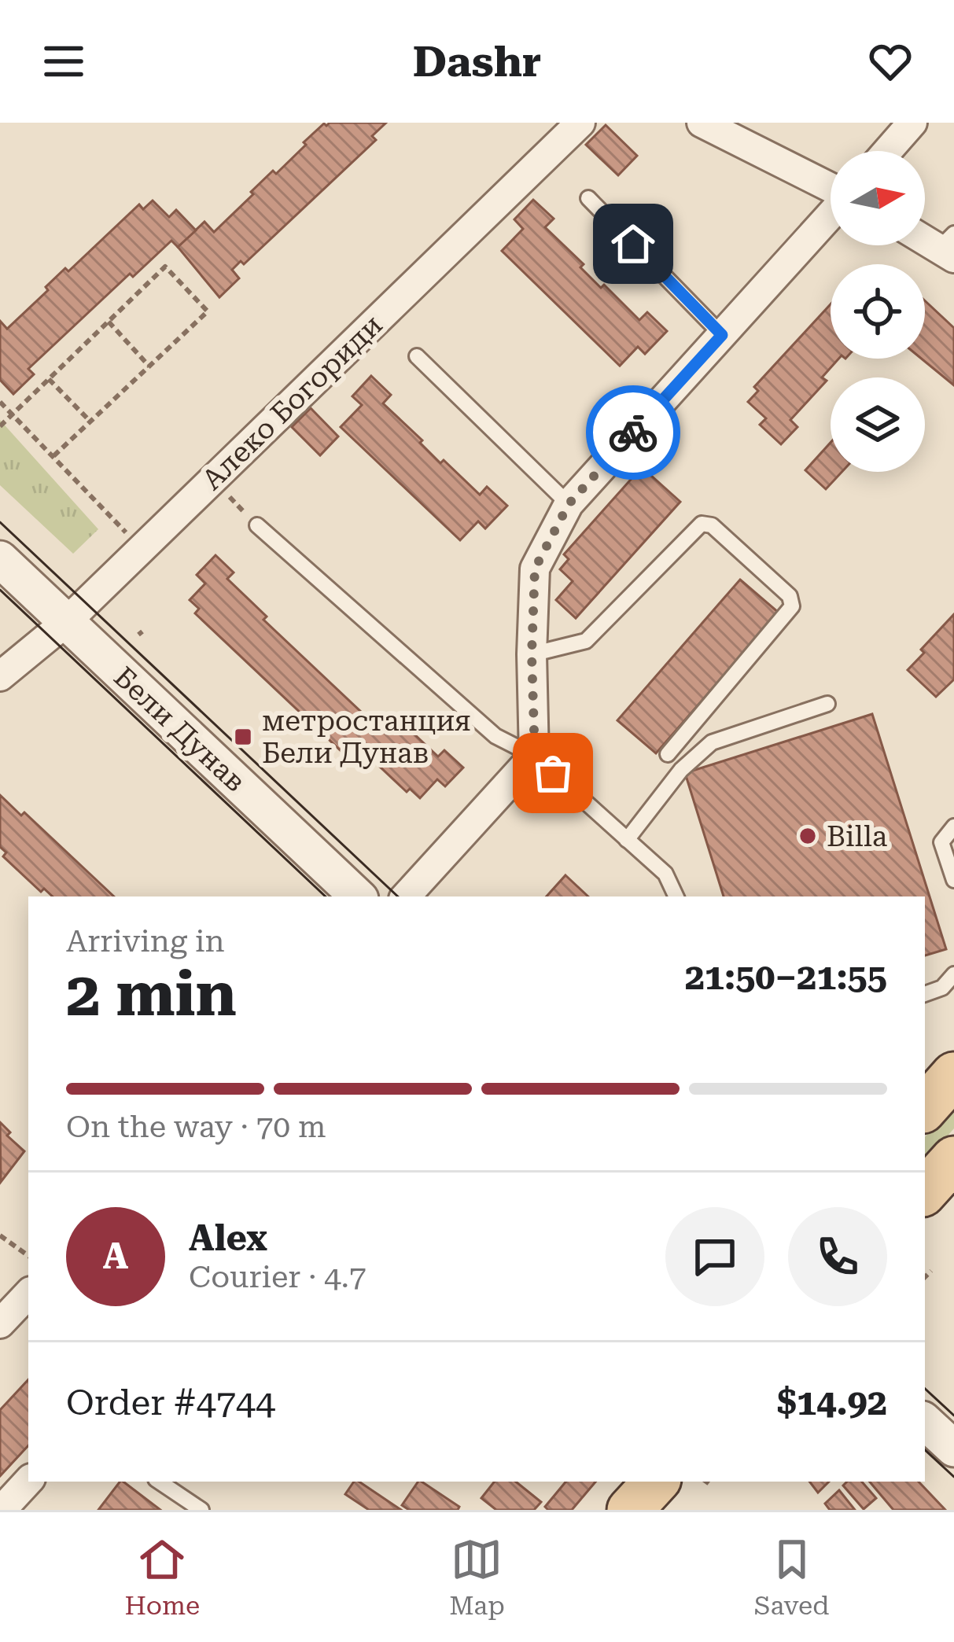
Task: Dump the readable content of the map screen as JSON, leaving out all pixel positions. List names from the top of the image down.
{
  "streets": {
    "street": ["Алеко Богориди", "Бели Дунав"]
  },
  "crossings": [
    ["Алеко Богориди", "Бели Дунав"]
  ],
  "places": {
    "transit": ["метростанция Бели Дунав"],
    "other": ["Billa"]
  },
  "north": "right",
  "page": {
    "header": "Dashr",
    "heading": ["2 min", "Arriving in", "21:50–21:55"],
    "panel": [
      "Alex",
      "Courier · 4.7",
      "Order #4744",
      "$14.92"
    ],
    "bar": "On the way · 70 m",
    "round": "A",
    "tabs": ["Home", "Map", "Saved"]
  }
}
